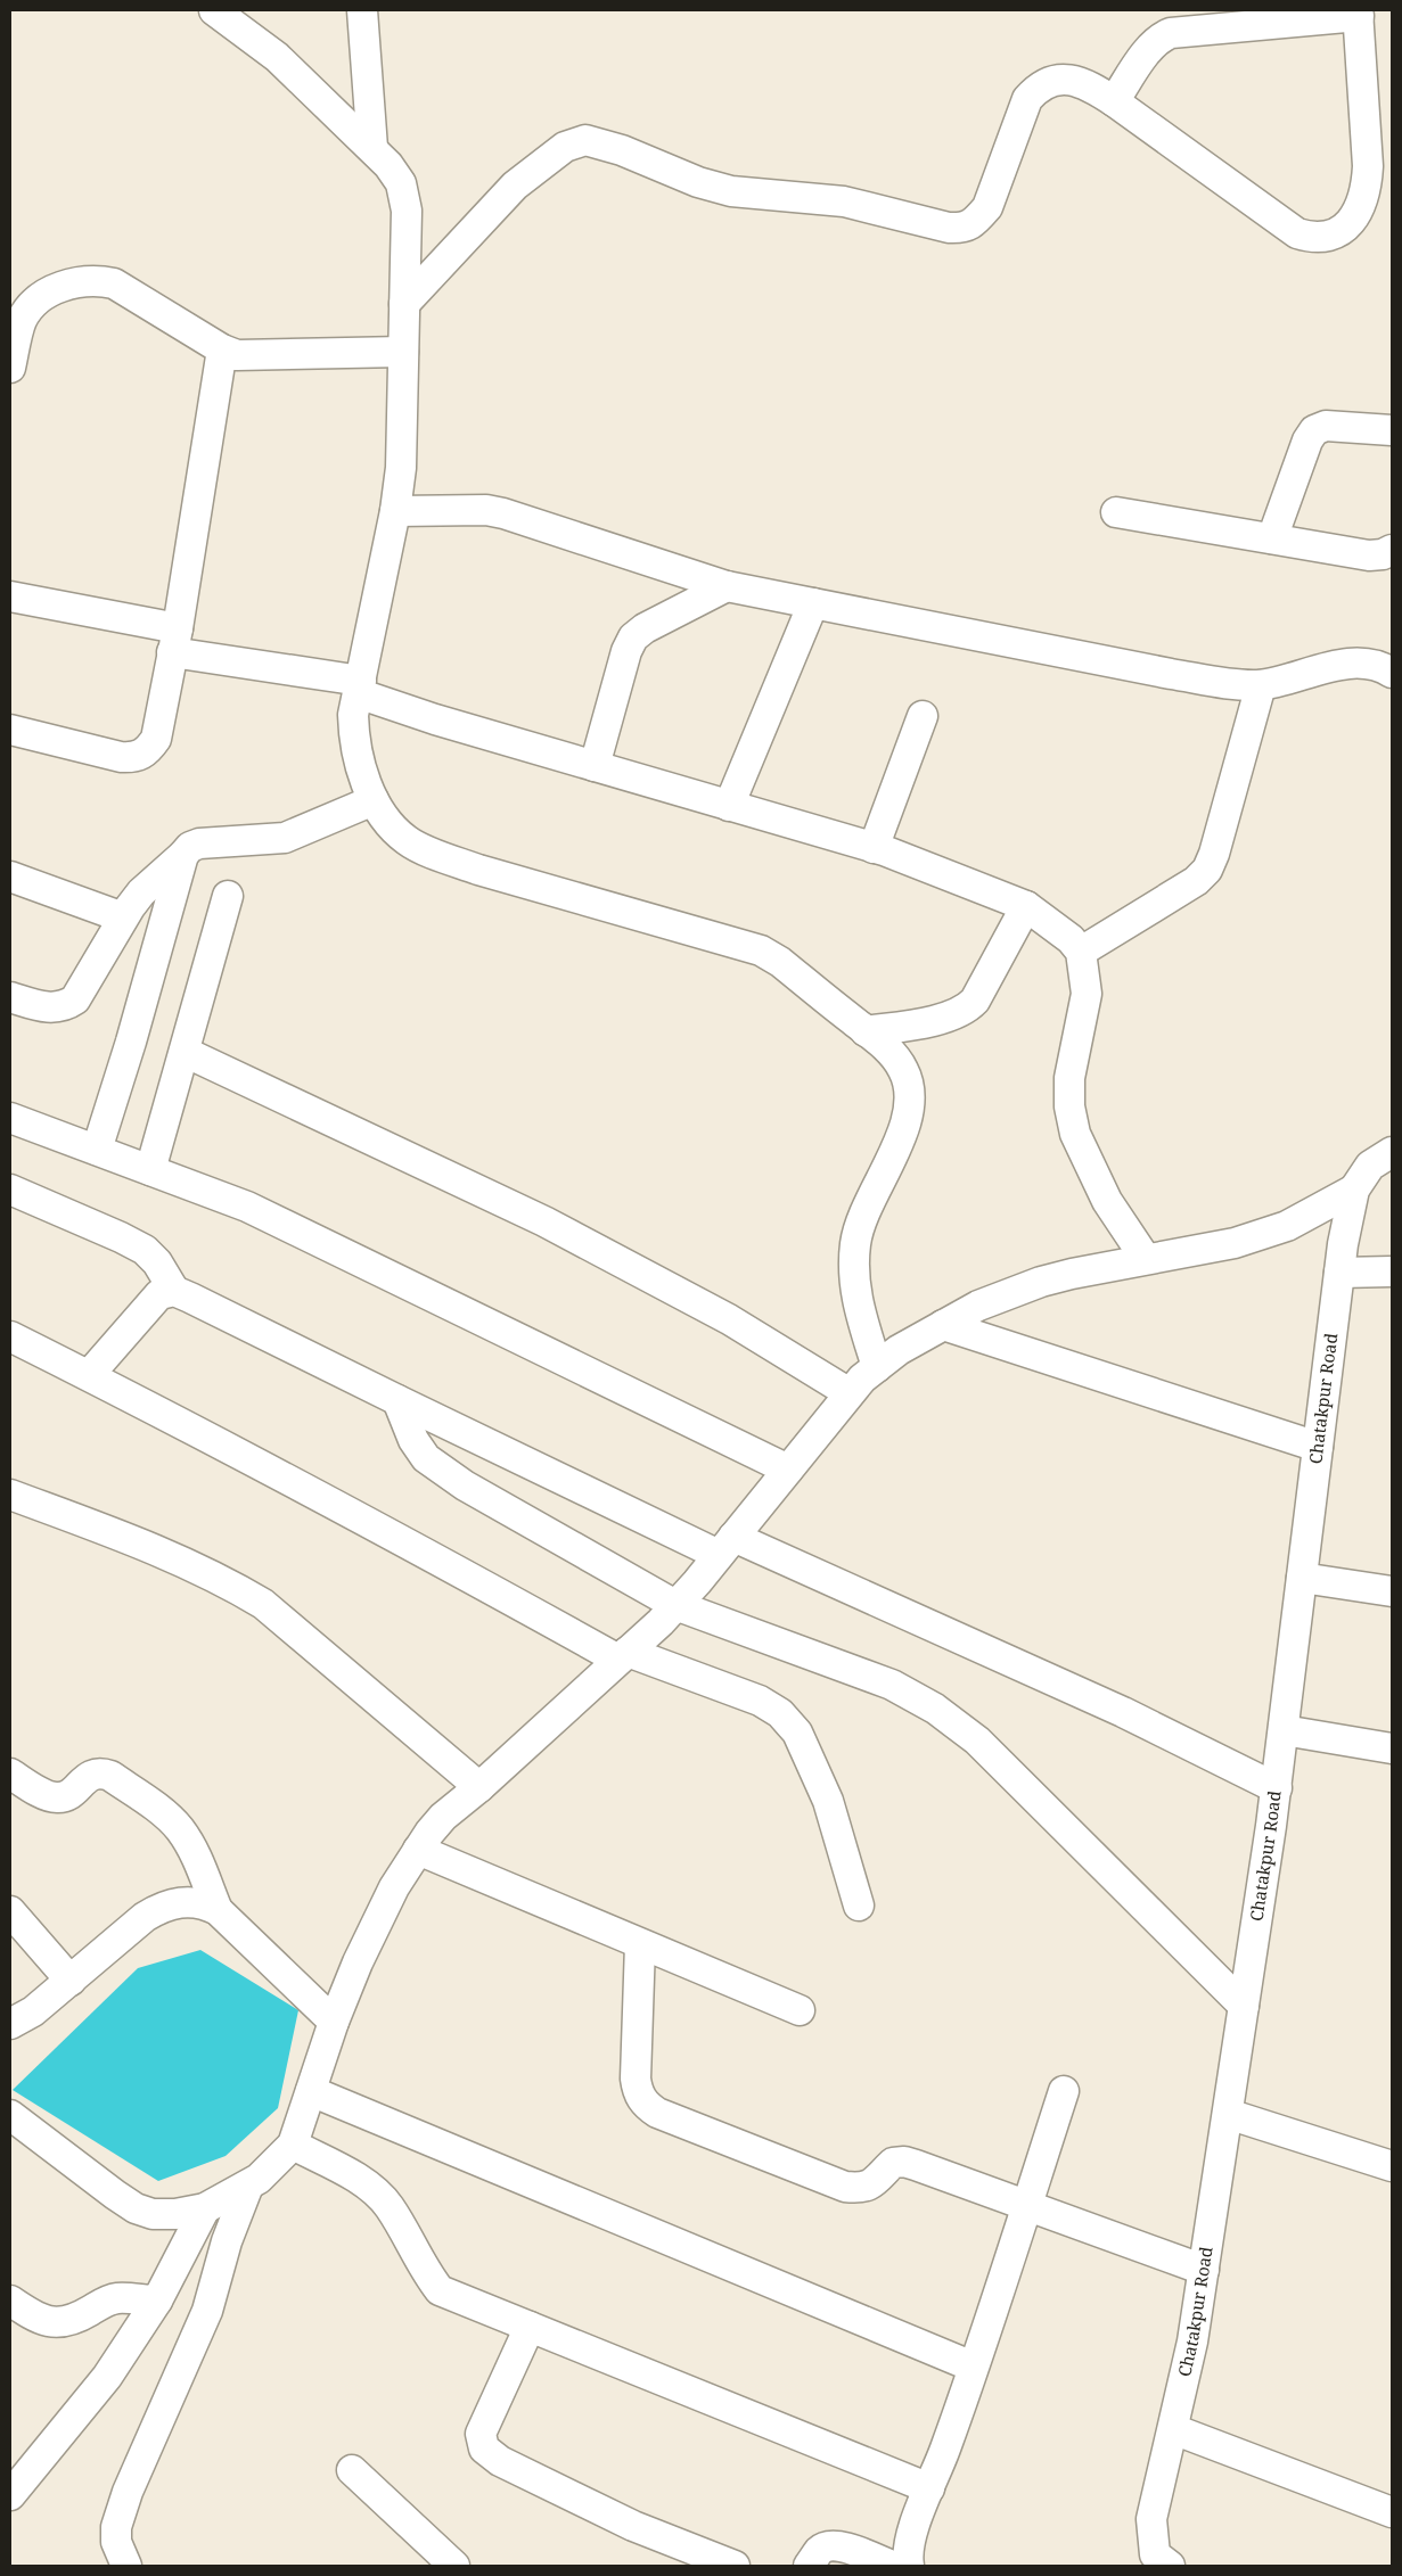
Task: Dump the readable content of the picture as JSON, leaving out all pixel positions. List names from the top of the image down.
{
  "streets": {
    "street": ["Chatakpur Road"]
  }
}
